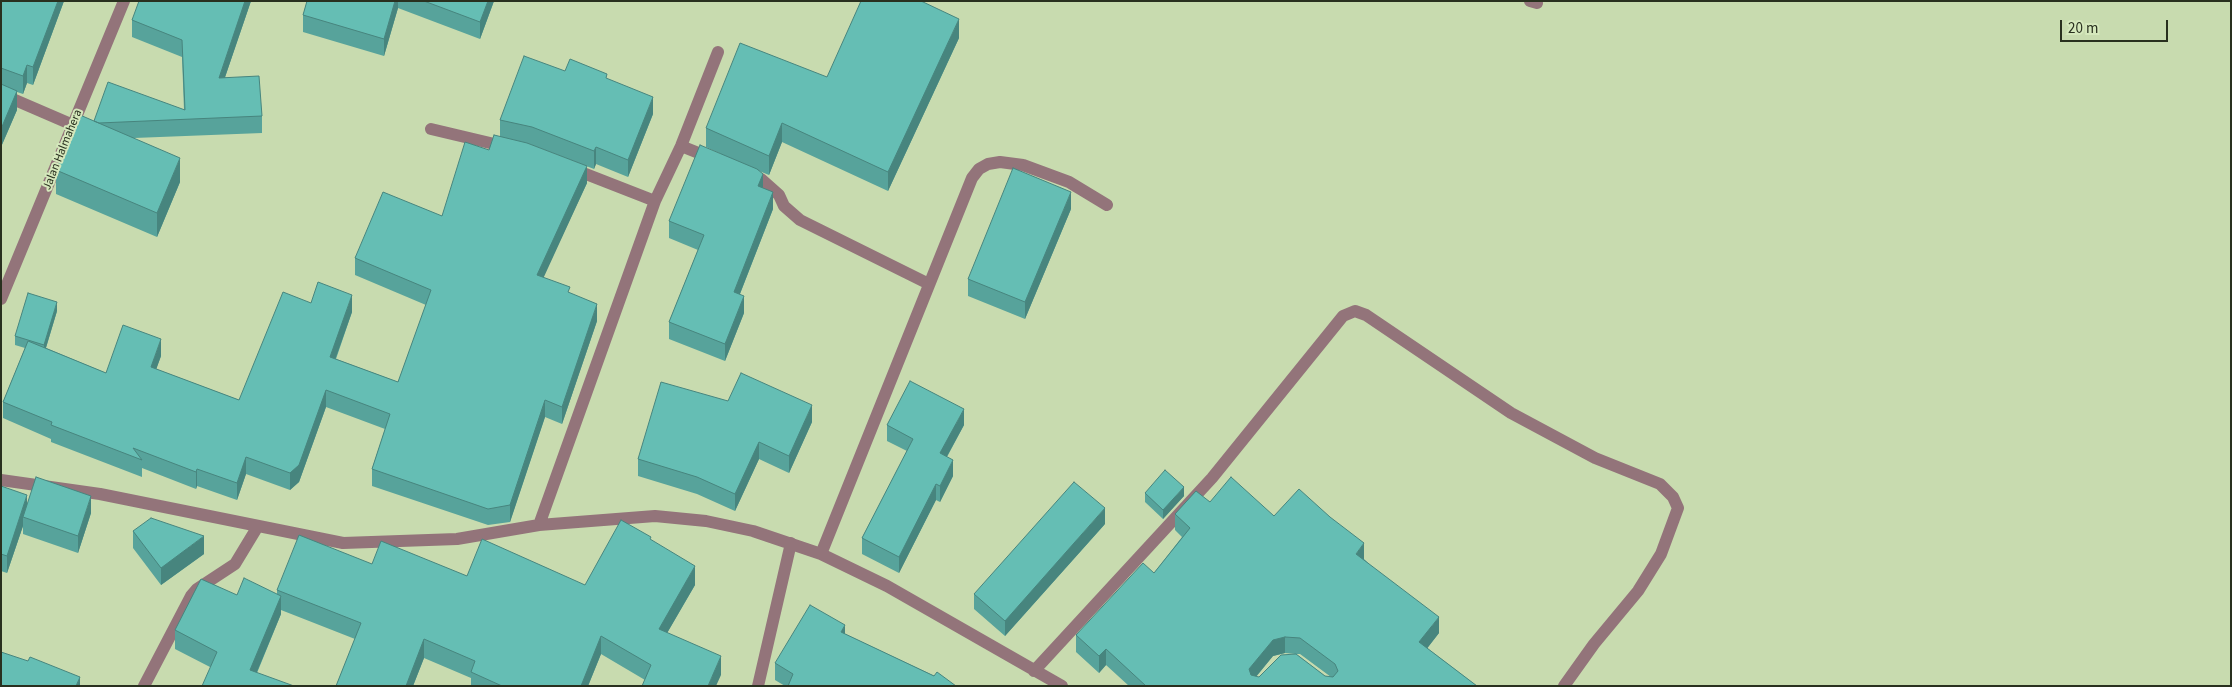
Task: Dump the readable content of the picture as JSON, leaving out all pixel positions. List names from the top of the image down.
{
  "streets": {
    "street": ["Jalan Halmahera"]
  },
  "scale_bar": "20 m"
}
